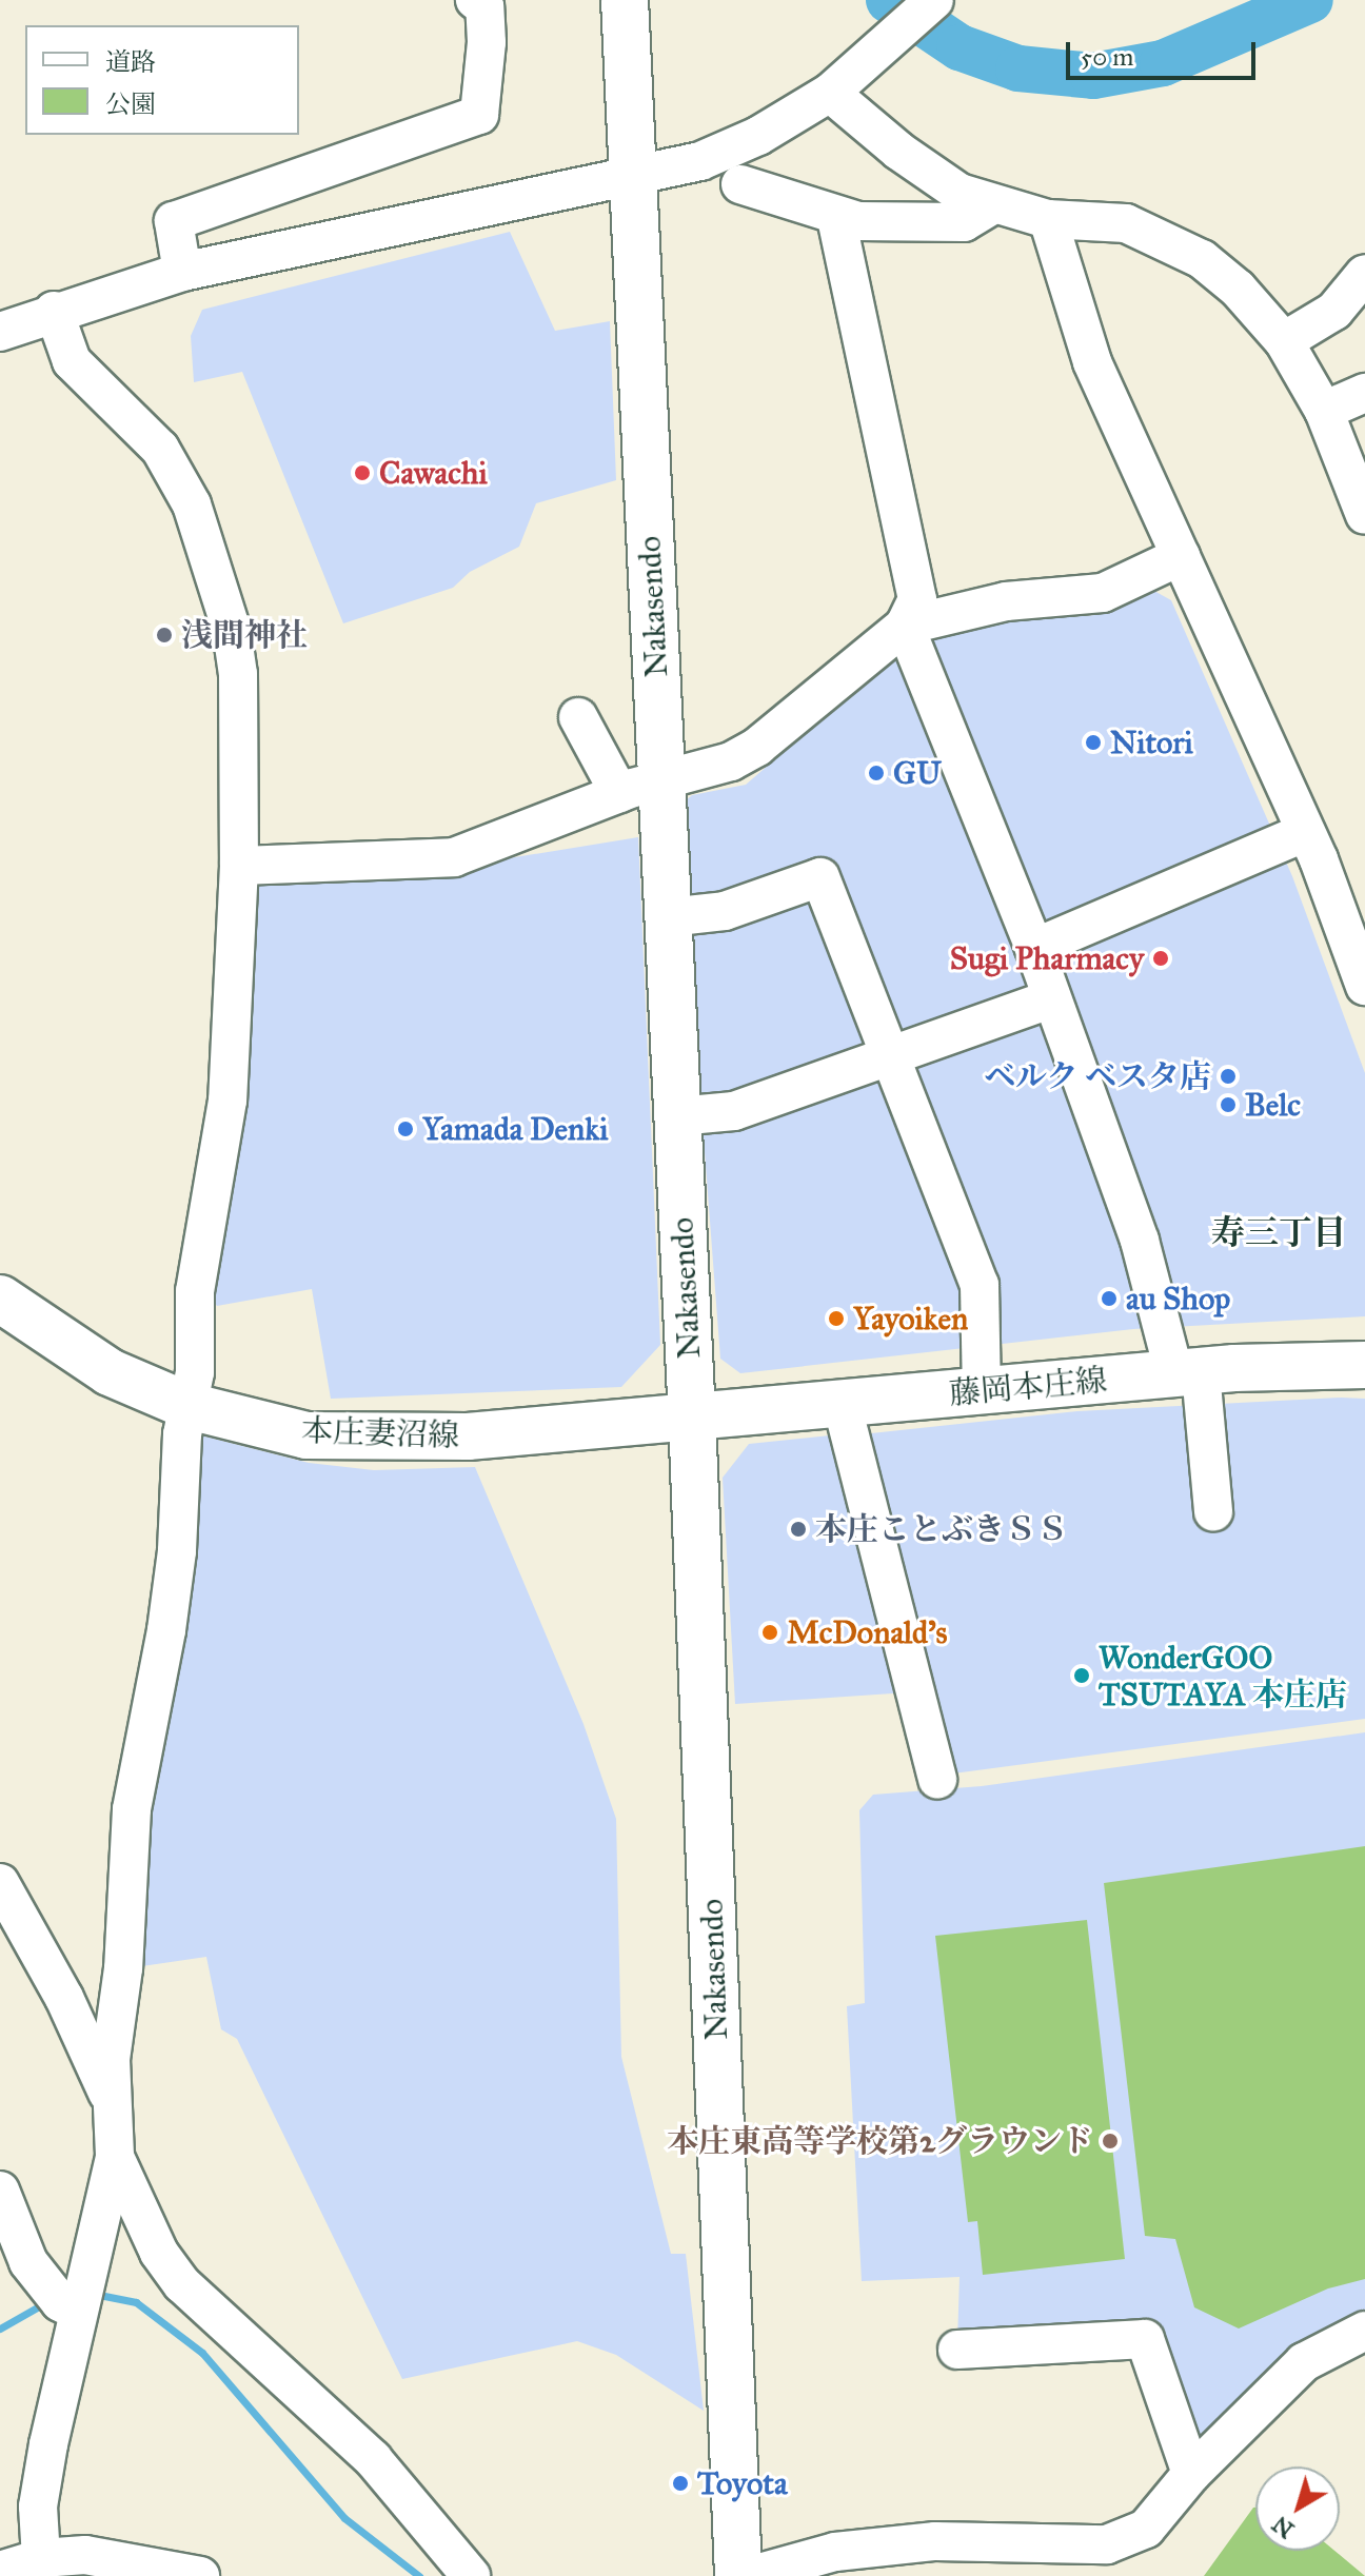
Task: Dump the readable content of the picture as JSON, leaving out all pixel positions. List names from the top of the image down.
{
  "streets": {
    "main road": ["Nakasendo", "藤岡本庄線", "本庄妻沼線"]
  },
  "crossings": [
    ["Nakasendo", "藤岡本庄線"],
    ["Nakasendo", "本庄妻沼線"],
    ["藤岡本庄線", "本庄妻沼線"]
  ],
  "districts": ["寿三丁目"],
  "places": [
    "Cawachi",
    "浅間神社",
    "Nitori",
    "GU",
    "Sugi Pharmacy",
    "ベルク ベスタ店",
    "Belc",
    "Yamada Denki",
    "au Shop",
    "Yayoiken",
    "本庄ことぶきＳＳ",
    "McDonald's",
    "WonderGOO TSUTAYA 本庄店",
    "本庄東高等学校第2グラウンド",
    "Toyota"
  ],
  "legend": ["道路", "公園"],
  "scale_bar": "50 m",
  "north": "bottom left"
}
